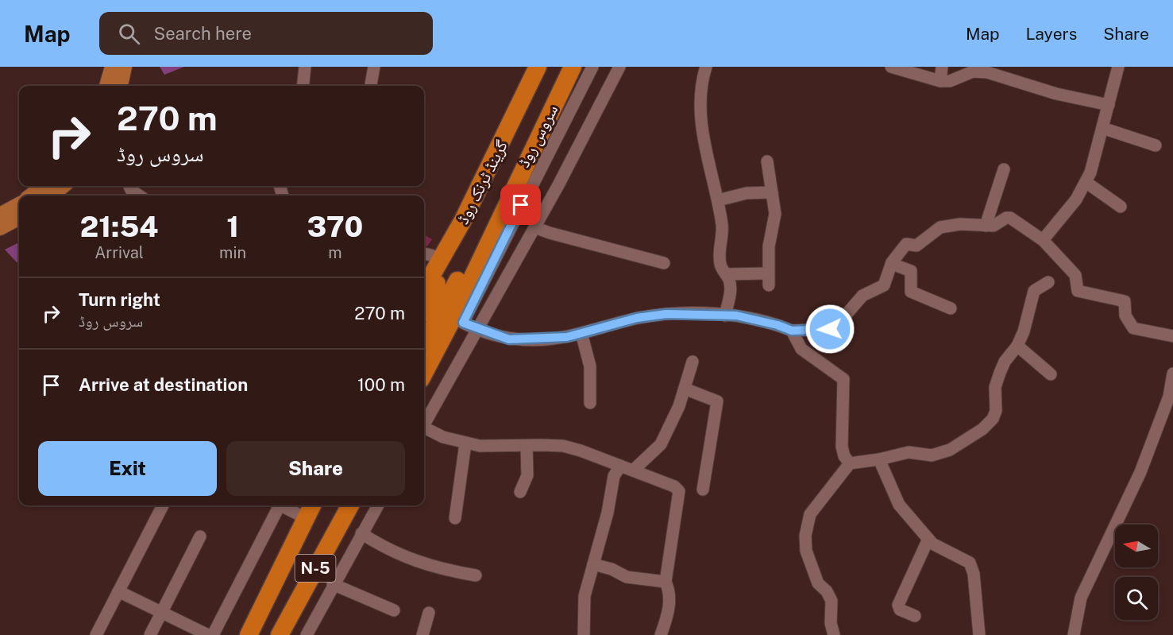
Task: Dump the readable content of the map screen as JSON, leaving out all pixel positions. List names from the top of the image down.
{
  "streets": {
    "highway": ["گرینڈ ٹرنک روڈ", "N-5"],
    "street": ["سروس روڈ"]
  },
  "north": "left",
  "page": {
    "header": "Map",
    "search": "Search here",
    "nav": ["Map", "Layers", "Share"],
    "turn": ["270 m", "سروس روڈ"],
    "eta": [
      "21:54",
      "Arrival",
      "1",
      "min",
      "370",
      "m"
    ],
    "list": [
      {
        "name": "Turn right",
        "note": "سروس روڈ",
        "value": "270 m"
      },
      {
        "name": "Arrive at destination",
        "value": "100 m"
      }
    ],
    "buttons": ["Exit", "Share"]
  }
}
